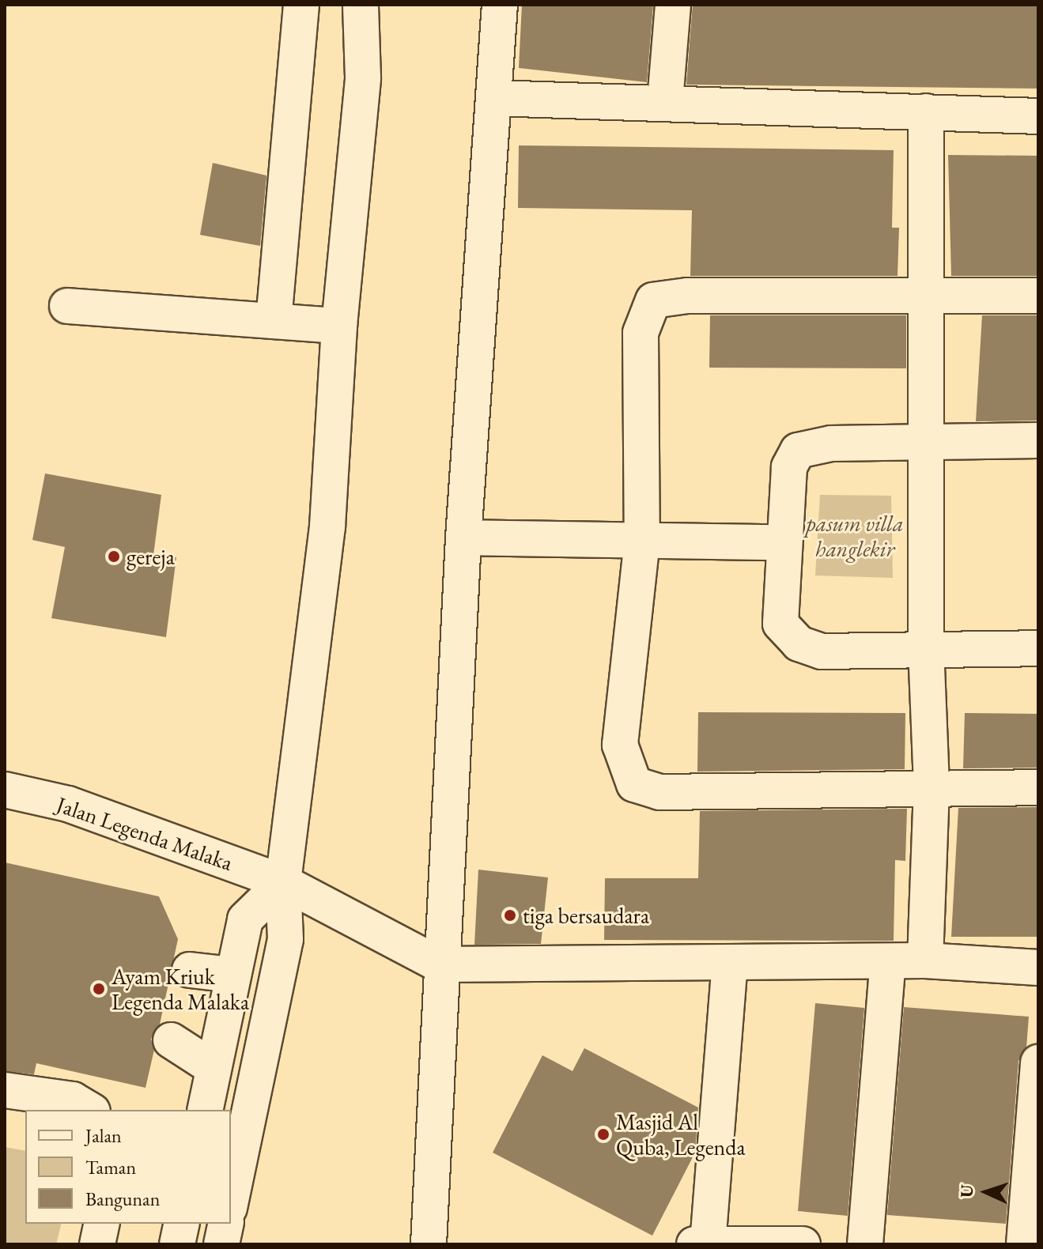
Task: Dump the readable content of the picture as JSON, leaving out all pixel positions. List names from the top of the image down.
{
  "streets": {
    "street": ["Jalan Legenda Malaka"]
  },
  "parks": ["pasum villa hanglekir"],
  "places": [
    "gereja",
    "tiga bersaudara",
    "Ayam Kriuk Legenda Malaka",
    "Masjid Al Quba, Legenda"
  ],
  "legend": ["Jalan", "Taman", "Bangunan"],
  "north": "left"
}
